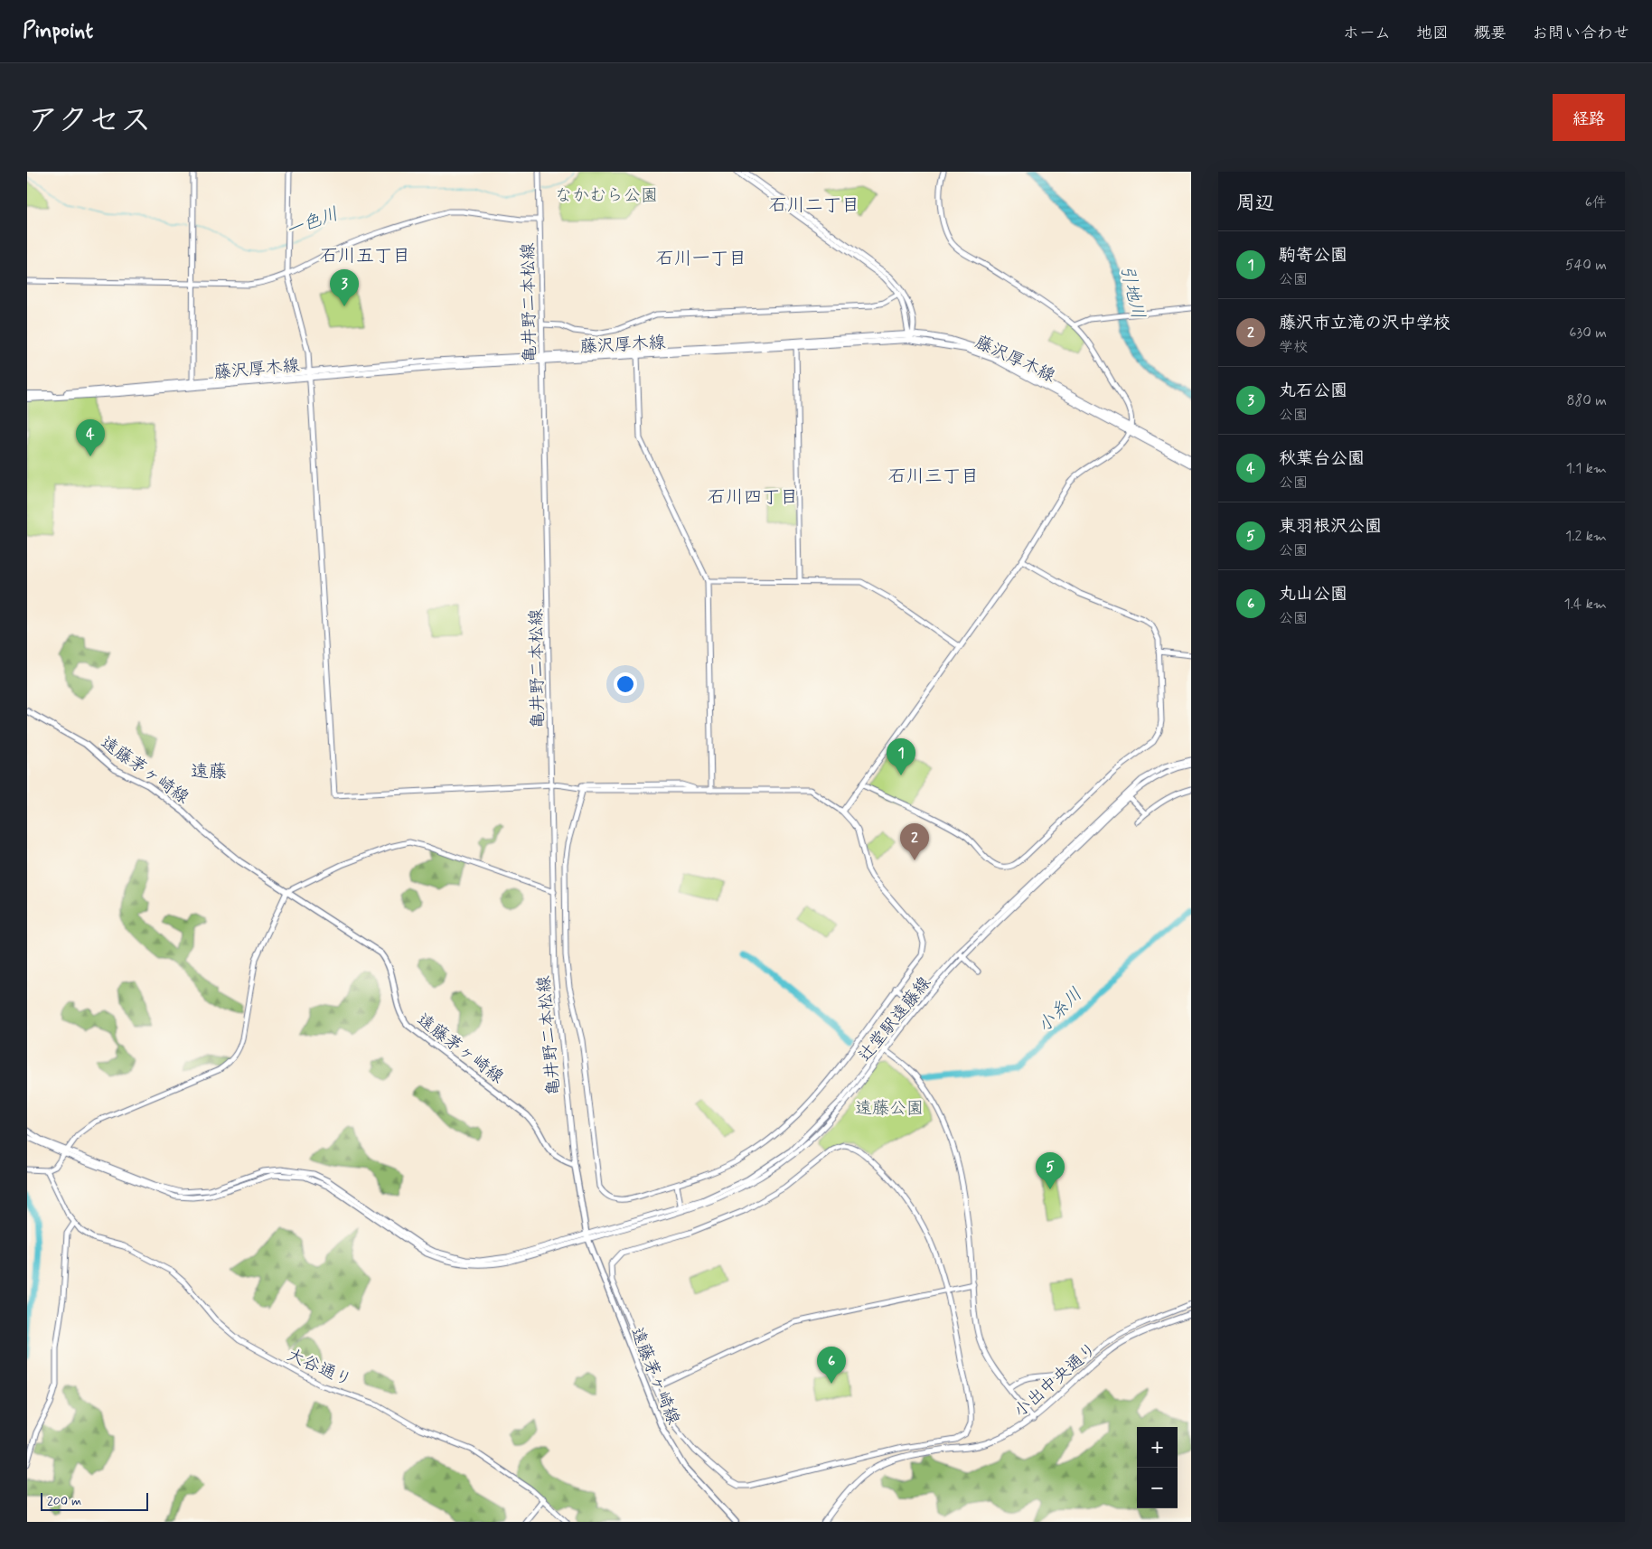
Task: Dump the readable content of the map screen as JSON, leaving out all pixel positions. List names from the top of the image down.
{
  "streets": {
    "main road": ["藤沢厚木線", "遠藤茅ヶ崎線", "小出中央通り"],
    "street": ["亀井野二本松線", "辻堂駅遠藤線", "大谷通り"]
  },
  "crossings": [
    ["亀井野二本松線", "藤沢厚木線"],
    ["亀井野二本松線", "遠藤茅ヶ崎線"],
    ["遠藤茅ヶ崎線", "辻堂駅遠藤線"]
  ],
  "districts": [
    "石川二丁目",
    "石川五丁目",
    "石川一丁目",
    "石川三丁目",
    "石川四丁目",
    "遠藤"
  ],
  "water": ["一色川", "引地川", "小糸川"],
  "parks": ["なかむら公園", "遠藤公園"],
  "scale_bar": "200 m",
  "page": {
    "header": "Pinpoint",
    "nav": [
      "ホーム",
      "地図",
      "概要",
      "お問い合わせ"
    ],
    "title": "アクセス",
    "buttons": "経路",
    "heading": ["周辺", "6件"],
    "list": [
      {
        "mark": "1",
        "name": "駒寄公園",
        "note": "公園",
        "value": "540 m"
      },
      {
        "mark": "2",
        "name": "藤沢市立滝の沢中学校",
        "note": "学校",
        "value": "630 m"
      },
      {
        "mark": "3",
        "name": "丸石公園",
        "note": "公園",
        "value": "880 m"
      },
      {
        "mark": "4",
        "name": "秋葉台公園",
        "note": "公園",
        "value": "1.1 km"
      },
      {
        "mark": "5",
        "name": "東羽根沢公園",
        "note": "公園",
        "value": "1.2 km"
      },
      {
        "mark": "6",
        "name": "丸山公園",
        "note": "公園",
        "value": "1.4 km"
      }
    ],
    "pins": [
      "3",
      "4",
      "1",
      "2",
      "5",
      "6"
    ],
    "map_buttons": ["+", "−"],
    "scale": "200 m"
  }
}
